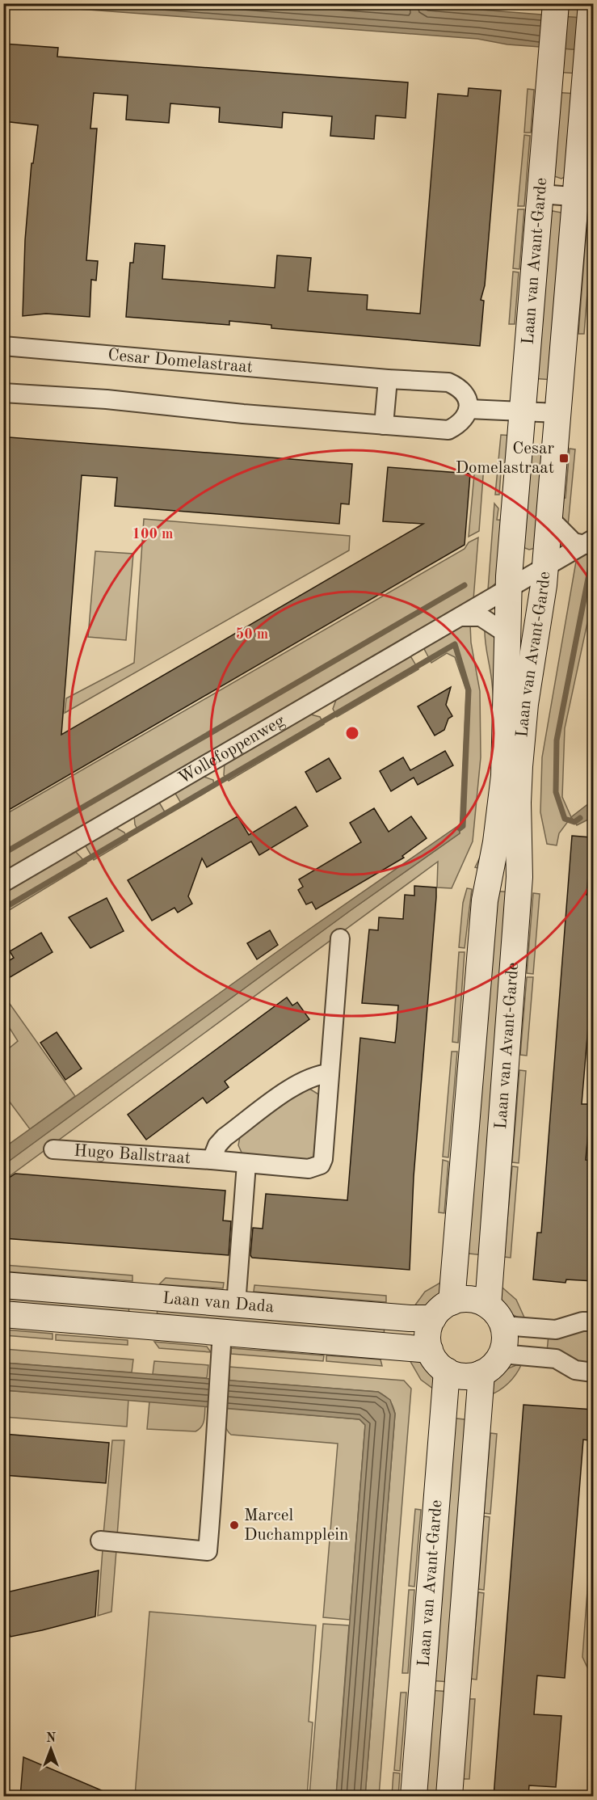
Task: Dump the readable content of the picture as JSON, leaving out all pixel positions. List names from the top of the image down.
{
  "streets": {
    "street": [
      "Laan van Avant-Garde",
      "Cesar Domelastraat",
      "Wollefoppenweg",
      "Hugo Ballstraat",
      "Laan van Dada"
    ]
  },
  "crossings": [
    ["Laan van Avant-Garde", "Wollefoppenweg"],
    ["Laan van Avant-Garde", "Laan van Dada"]
  ],
  "places": {
    "transit": ["Cesar Domelastraat"],
    "other": ["Marcel Duchampplein"]
  },
  "north": "top",
  "rings": ["100 m", "50 m"]
}
